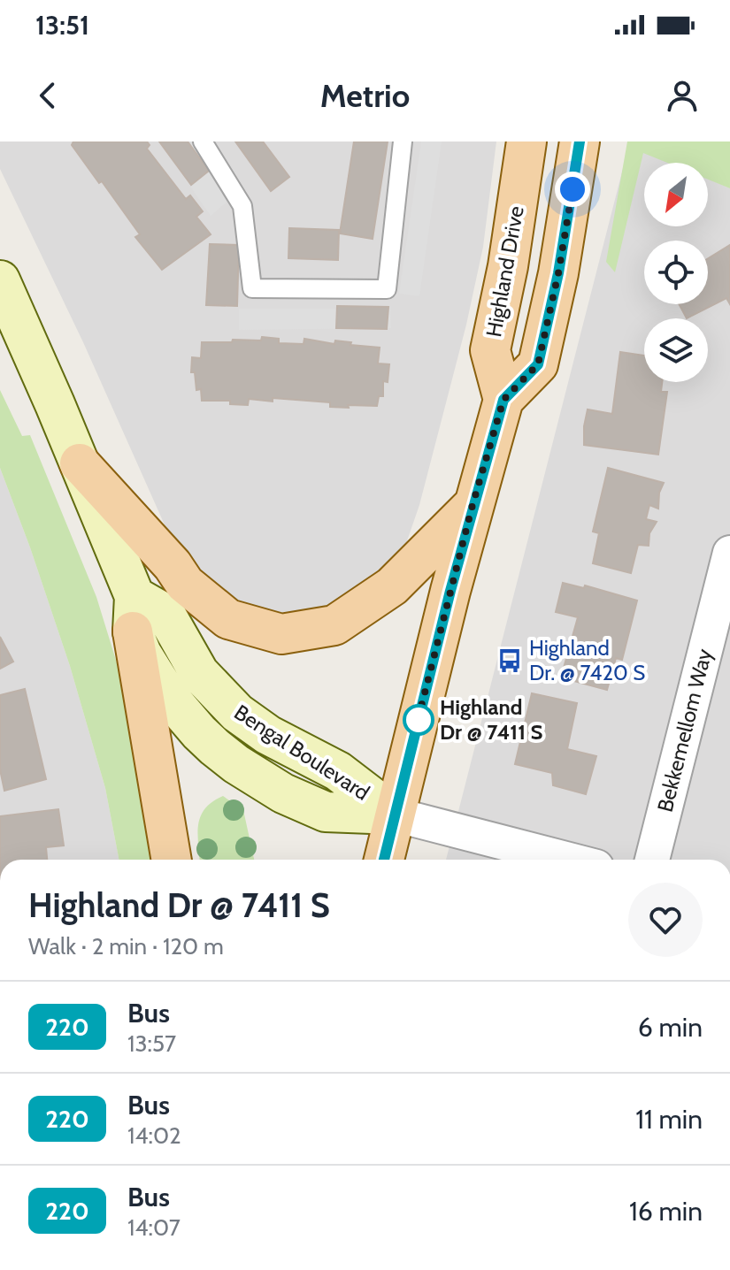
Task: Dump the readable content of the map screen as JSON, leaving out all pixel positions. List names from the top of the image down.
{
  "streets": {
    "main road": ["Highland Drive", "Bengal Boulevard"],
    "street": ["Bekkemellom Way"]
  },
  "places": {
    "bus stop": ["Highland Dr. @ 7420 S"],
    "other": ["Highland Dr @ 7411 S"]
  },
  "lines": ["bus line 220"],
  "north": "bottom left",
  "page": {
    "status": "13:51",
    "header": "Metrio",
    "heading": ["Highland Dr @ 7411 S", "Walk · 2 min · 120 m"],
    "list": [
      {
        "mark": "220",
        "name": "Bus",
        "note": "13:57",
        "value": "6 min"
      },
      {
        "mark": "220",
        "name": "Bus",
        "note": "14:02",
        "value": "11 min"
      },
      {
        "mark": "220",
        "name": "Bus",
        "note": "14:07",
        "value": "16 min"
      }
    ]
  }
}
